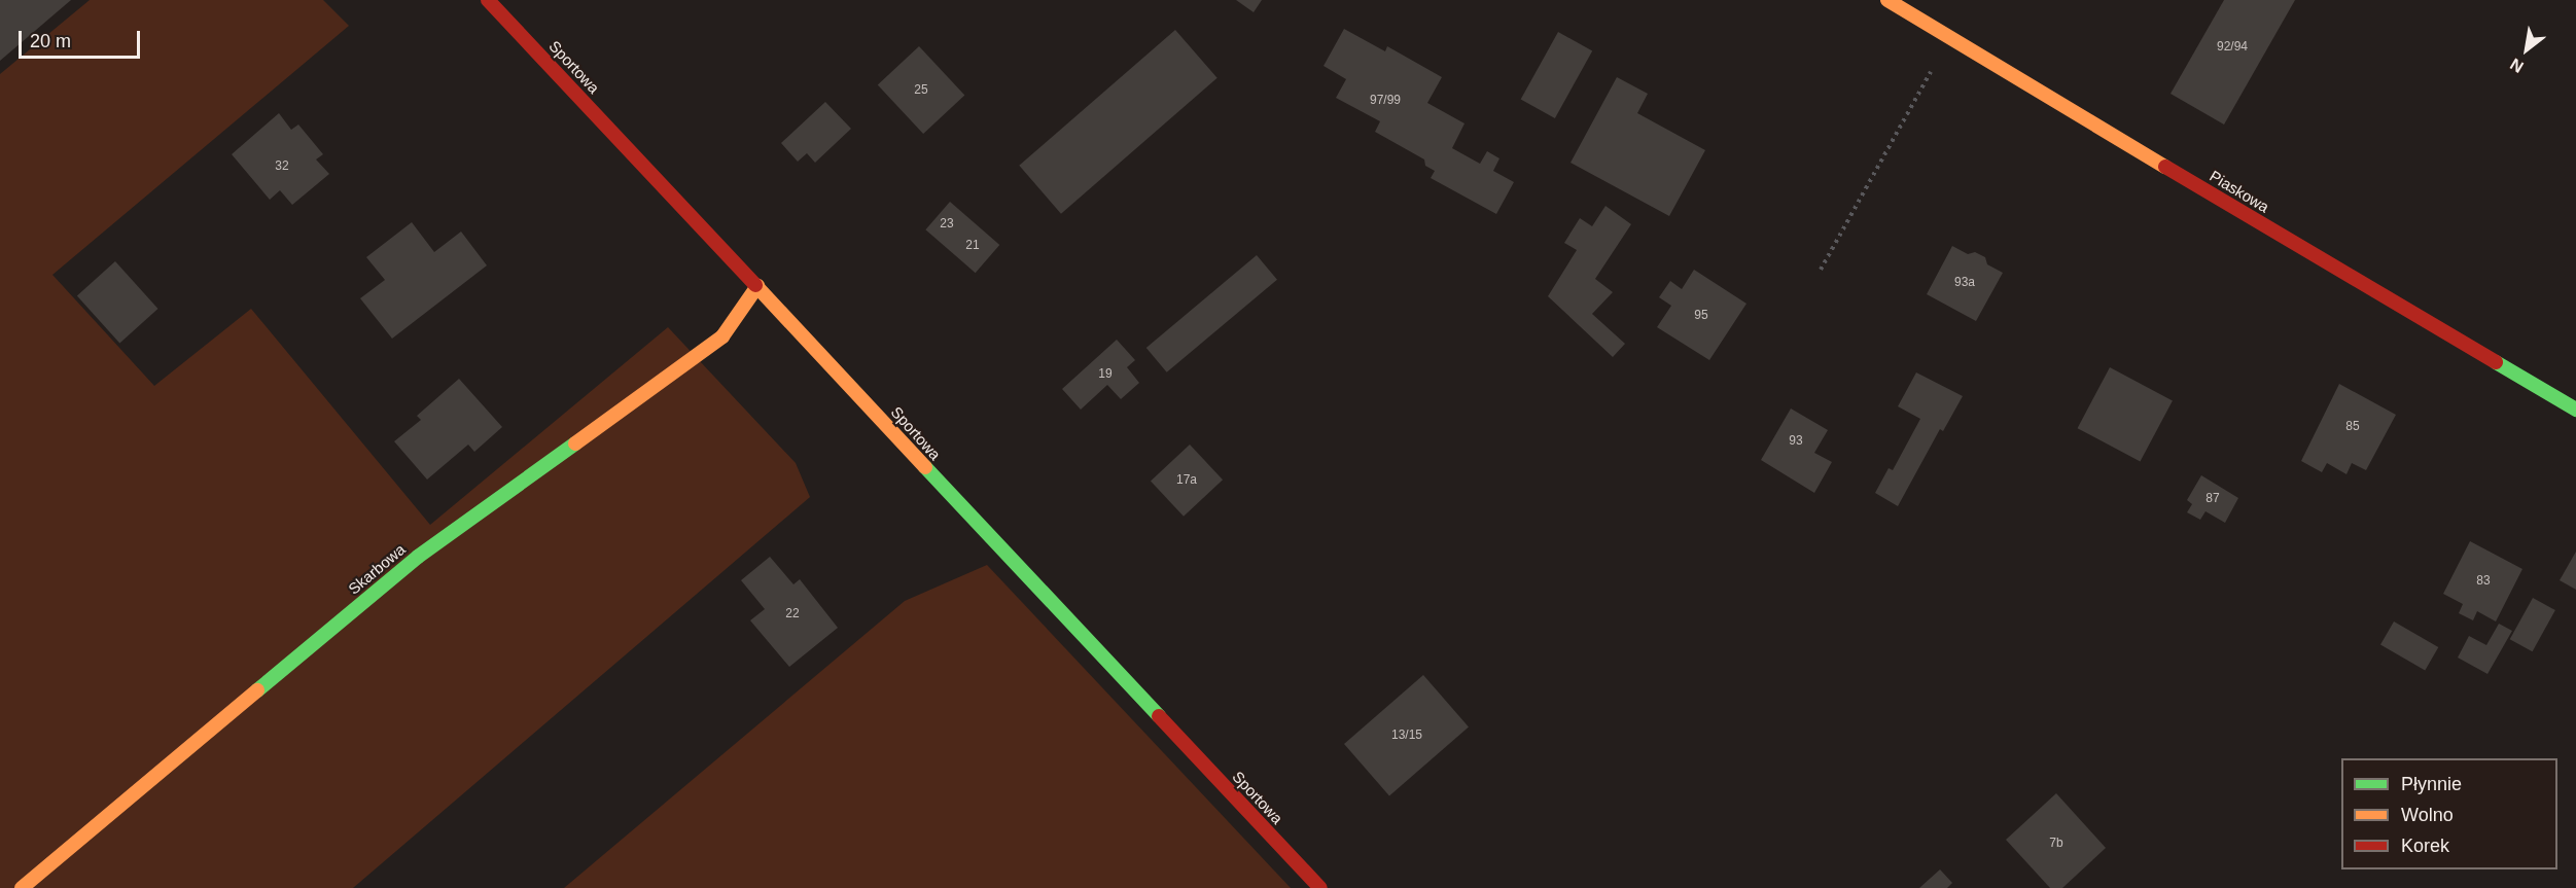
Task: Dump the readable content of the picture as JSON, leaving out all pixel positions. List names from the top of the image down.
{
  "streets": {
    "street": ["Sportowa", "Piaskowa", "Skarbowa"]
  },
  "crossings": [
    ["Sportowa", "Skarbowa"]
  ],
  "house_numbers": [
    "92/94",
    "25",
    "97/99",
    "32",
    "23",
    "21",
    "93a",
    "95",
    "19",
    "85",
    "93",
    "17a",
    "87",
    "83",
    "22",
    "13/15",
    "7b"
  ],
  "legend": ["Płynnie", "Wolno", "Korek"],
  "scale_bar": "20 m",
  "north": "bottom left"
}
